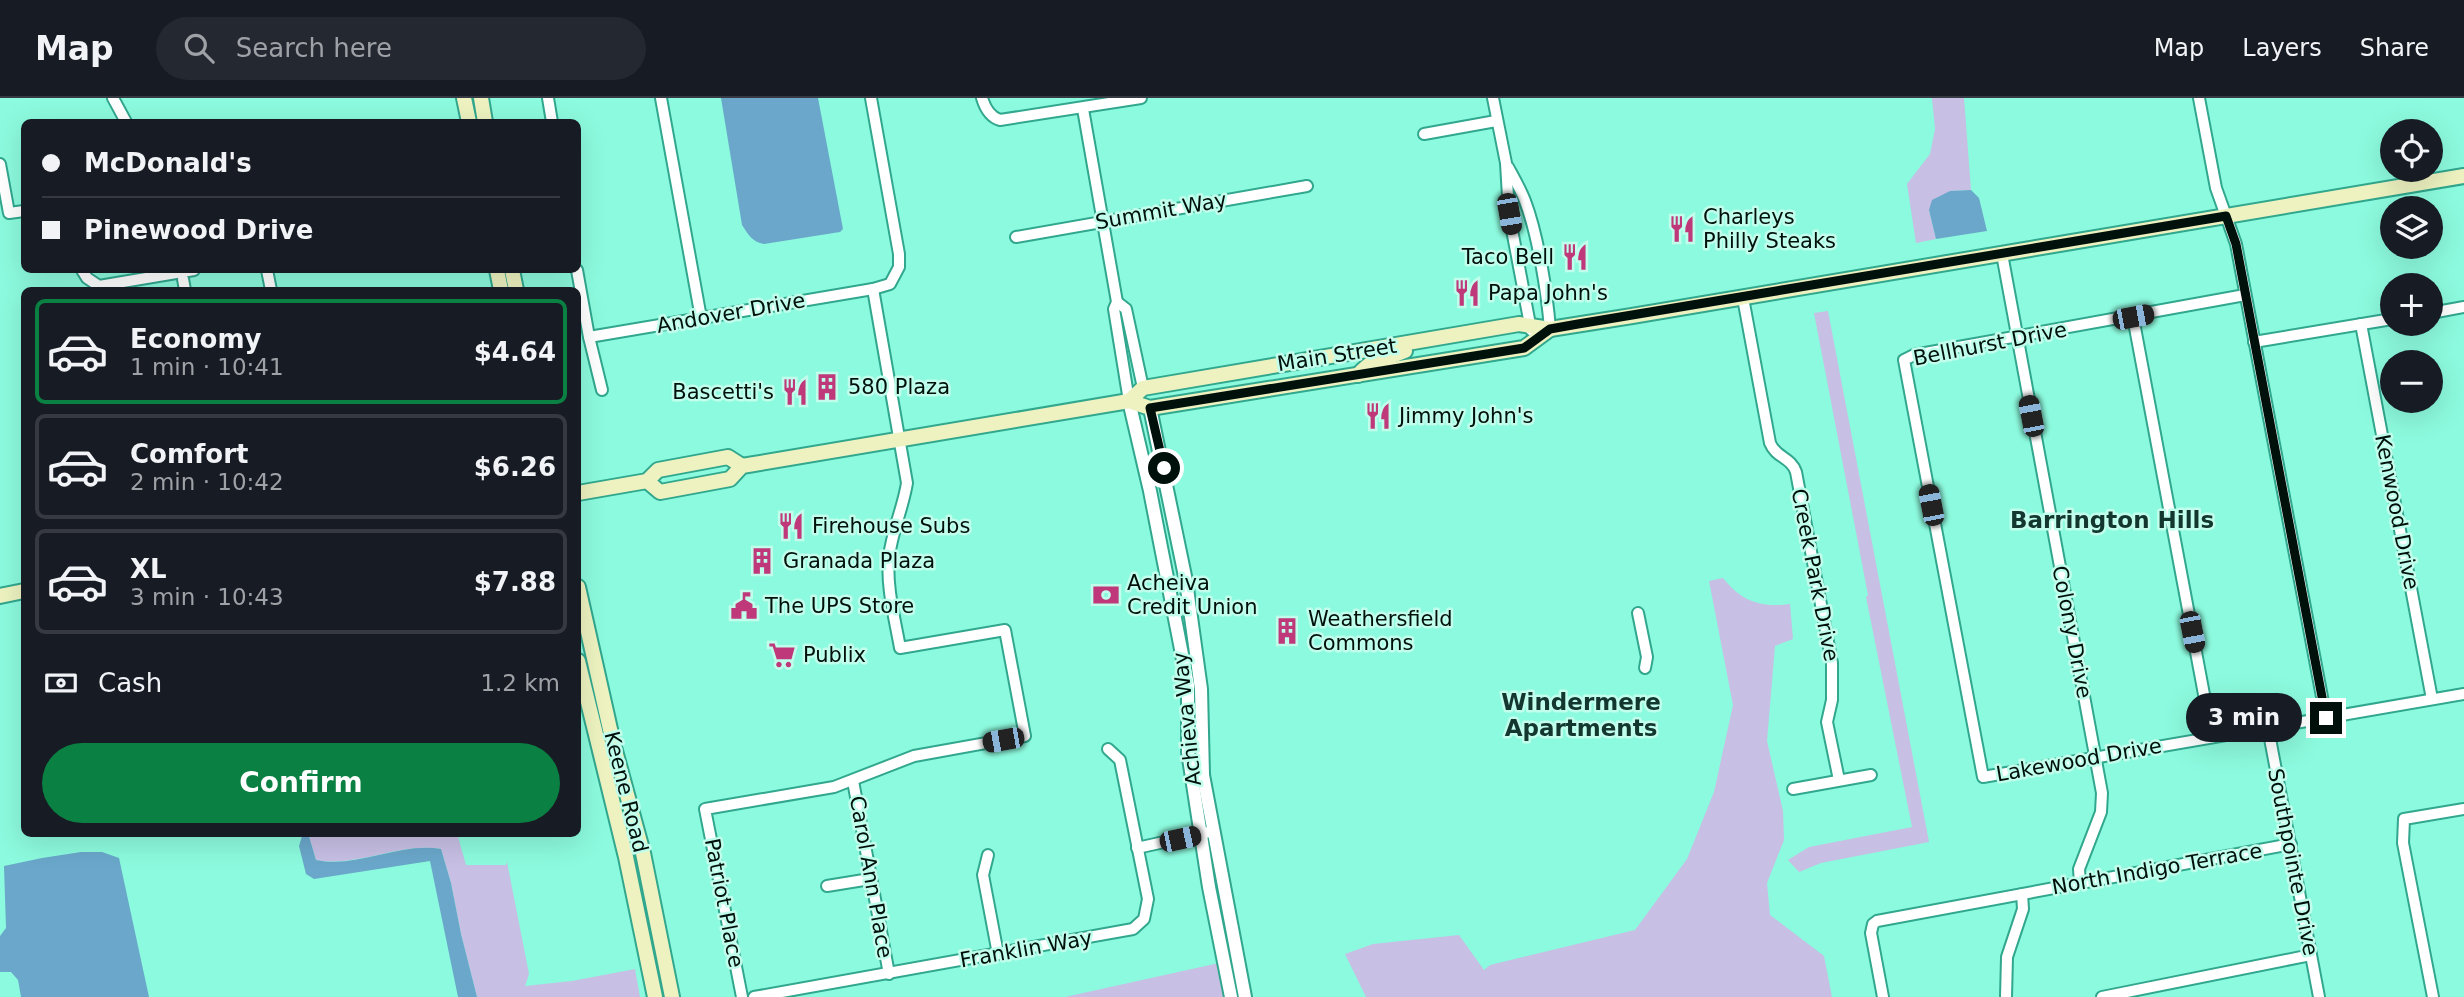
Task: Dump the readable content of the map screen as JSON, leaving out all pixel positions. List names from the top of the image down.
{
  "streets": {
    "main road": ["Main Street", "Keene Road"],
    "street": [
      "Summit Way",
      "Andover Drive",
      "Bellhurst Drive",
      "Kenwood Drive",
      "Creek Park Drive",
      "Colony Drive",
      "Achieva Way",
      "Lakewood Drive",
      "Southpointe Drive",
      "North Indigo Terrace",
      "Carol Ann Place",
      "Patriot Place",
      "Franklin Way"
    ]
  },
  "crossings": [
    ["Bellhurst Drive", "Colony Drive"],
    ["Bellhurst Drive", "Lakewood Drive"],
    ["Main Street", "Creek Park Drive"],
    ["Main Street", "Colony Drive"],
    ["Main Street", "Achieva Way"],
    ["Kenwood Drive", "Lakewood Drive"],
    ["Colony Drive", "Lakewood Drive"],
    ["Colony Drive", "North Indigo Terrace"],
    ["Lakewood Drive", "Southpointe Drive"],
    ["Southpointe Drive", "North Indigo Terrace"],
    ["Carol Ann Place", "Patriot Place"],
    ["Carol Ann Place", "Franklin Way"]
  ],
  "districts": ["Barrington Hills", "Windermere Apartments"],
  "places": {
    "restaurant": [
      "Charleys Philly Steaks",
      "Taco Bell",
      "Papa John's",
      "Bascetti's",
      "Jimmy John's",
      "Firehouse Subs"
    ],
    "building": ["580 Plaza", "Granada Plaza", "Weathersfield Commons"],
    "bank": ["Acheiva Credit Union"],
    "public building": ["The UPS Store"],
    "supermarket": ["Publix"]
  },
  "page": {
    "header": "Map",
    "search": "Search here",
    "nav": ["Map", "Layers", "Share"],
    "map_buttons": ["+", "−"],
    "banner": ["McDonald's", "Pinewood Drive"],
    "list": [
      {
        "name": "Economy",
        "note": "1 min · 10:41",
        "value": "$4.64"
      },
      {
        "name": "Comfort",
        "note": "2 min · 10:42",
        "value": "$6.26"
      },
      {
        "name": "XL",
        "note": "3 min · 10:43",
        "value": "$7.88"
      }
    ],
    "pay": ["Cash", "1.2 km"],
    "bubble": "3 min",
    "buttons": "Confirm"
  }
}
